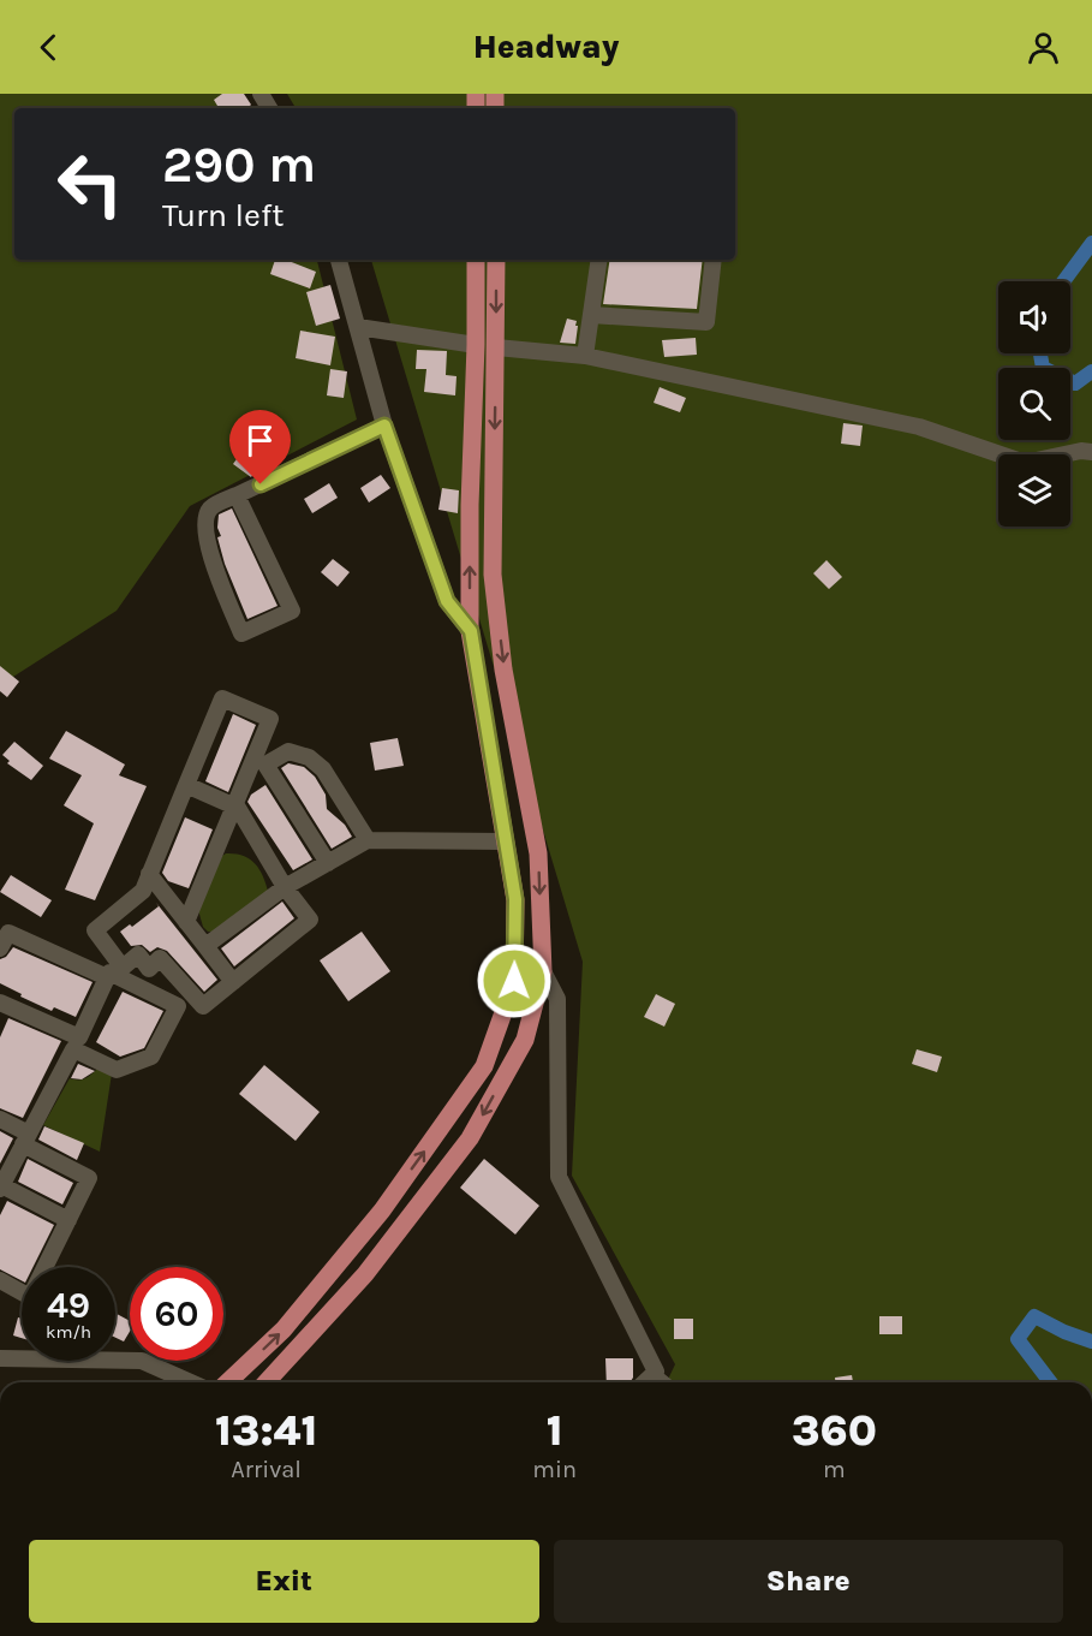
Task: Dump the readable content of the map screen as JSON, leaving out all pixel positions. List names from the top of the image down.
{
  "page": {
    "header": "Headway",
    "turn": ["290 m", "Turn left"],
    "speed": "49 km/h",
    "limit": "60",
    "eta": [
      "13:41",
      "Arrival",
      "1",
      "min",
      "360",
      "m"
    ],
    "buttons": ["Exit", "Share"]
  }
}
